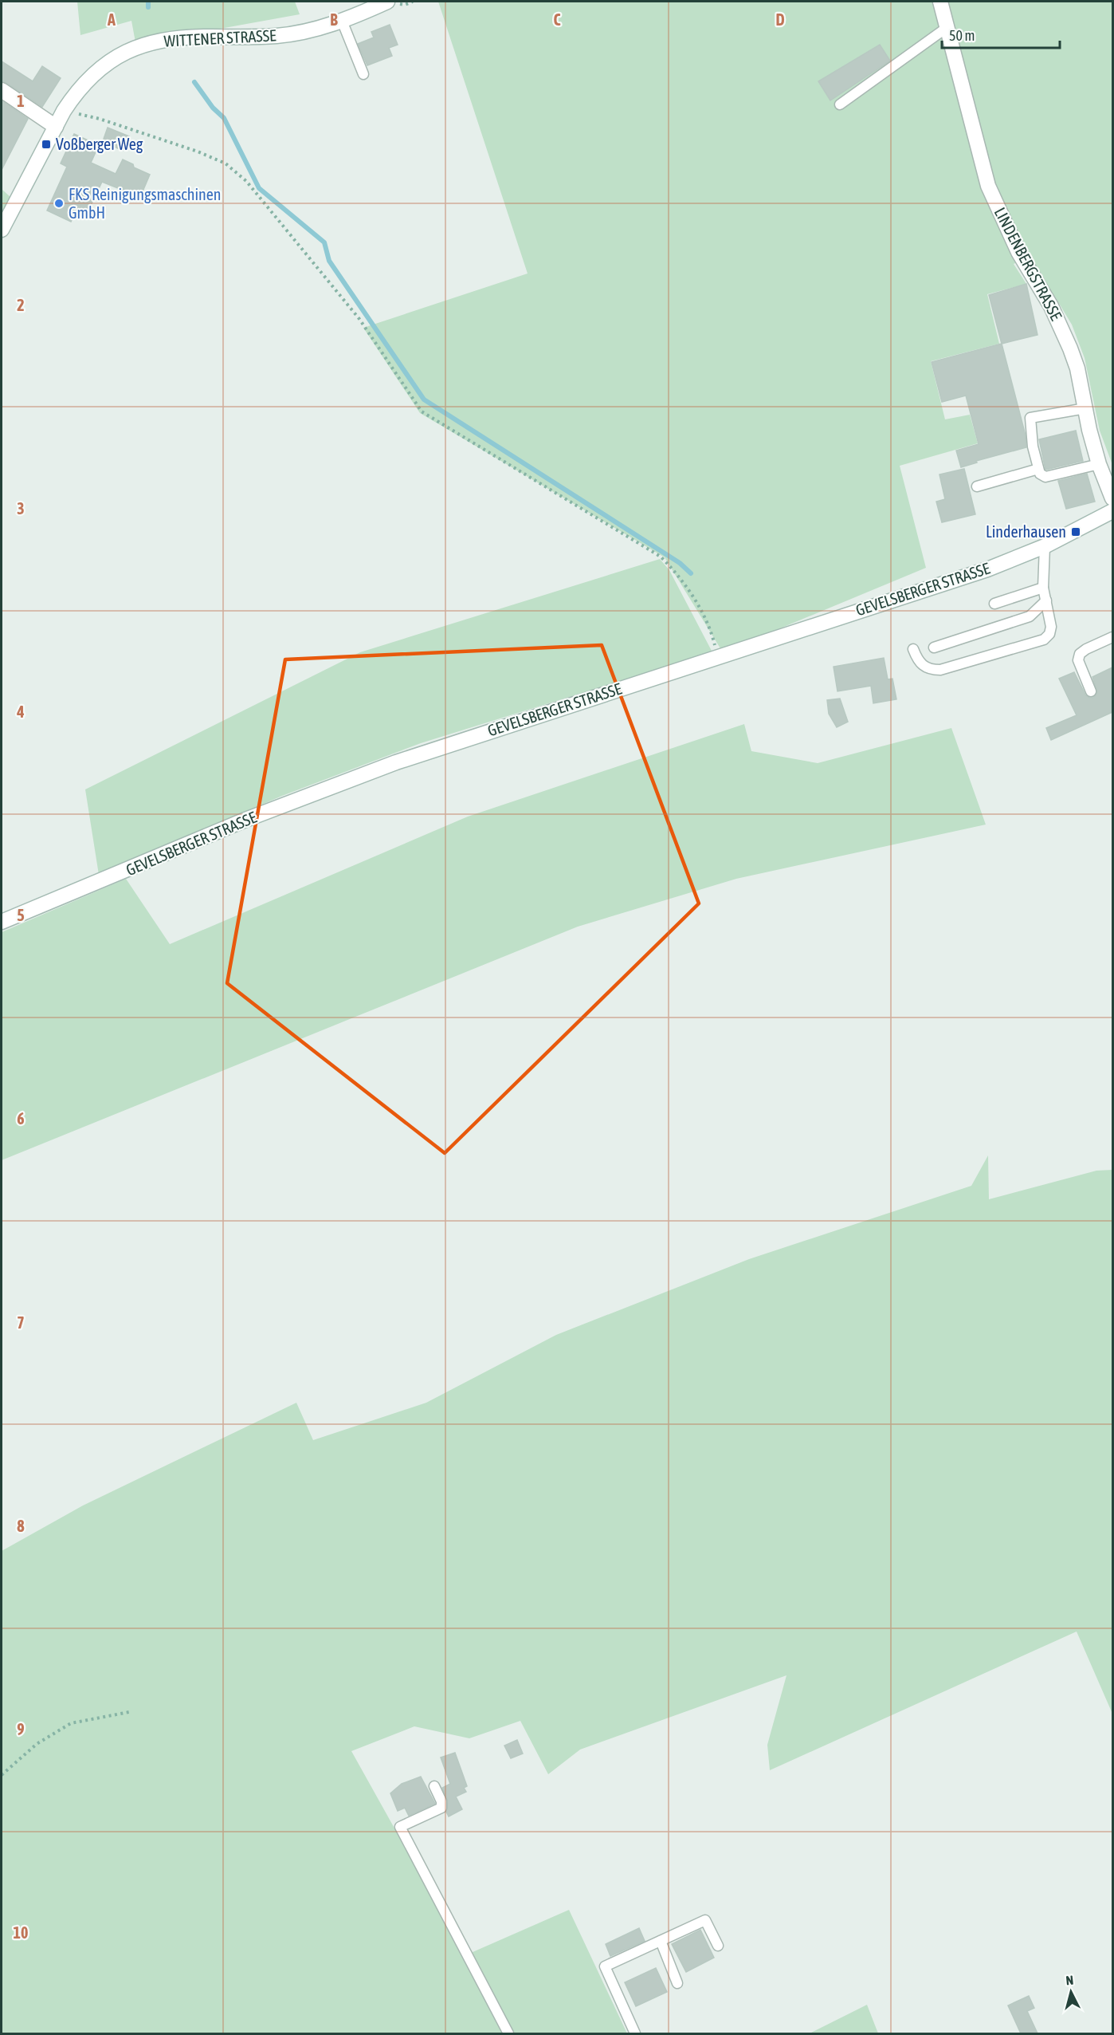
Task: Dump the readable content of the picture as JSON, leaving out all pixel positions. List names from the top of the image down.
{
  "streets": {
    "main road": ["WITTENER STRASSE", "LINDENBERGSTRASSE", "GEVELSBERGER STRASSE"]
  },
  "places": {
    "transit": ["Voßberger Weg", "Linderhausen"],
    "other": ["FKS Reinigungsmaschinen GmbH"]
  },
  "scale_bar": "50 m",
  "north": "top",
  "grid": {
    "columns": [
      "A",
      "B",
      "C",
      "D"
    ],
    "rows": [
      "1",
      "2",
      "3",
      "4",
      "5",
      "6",
      "7",
      "8",
      "9",
      "10"
    ]
  }
}
